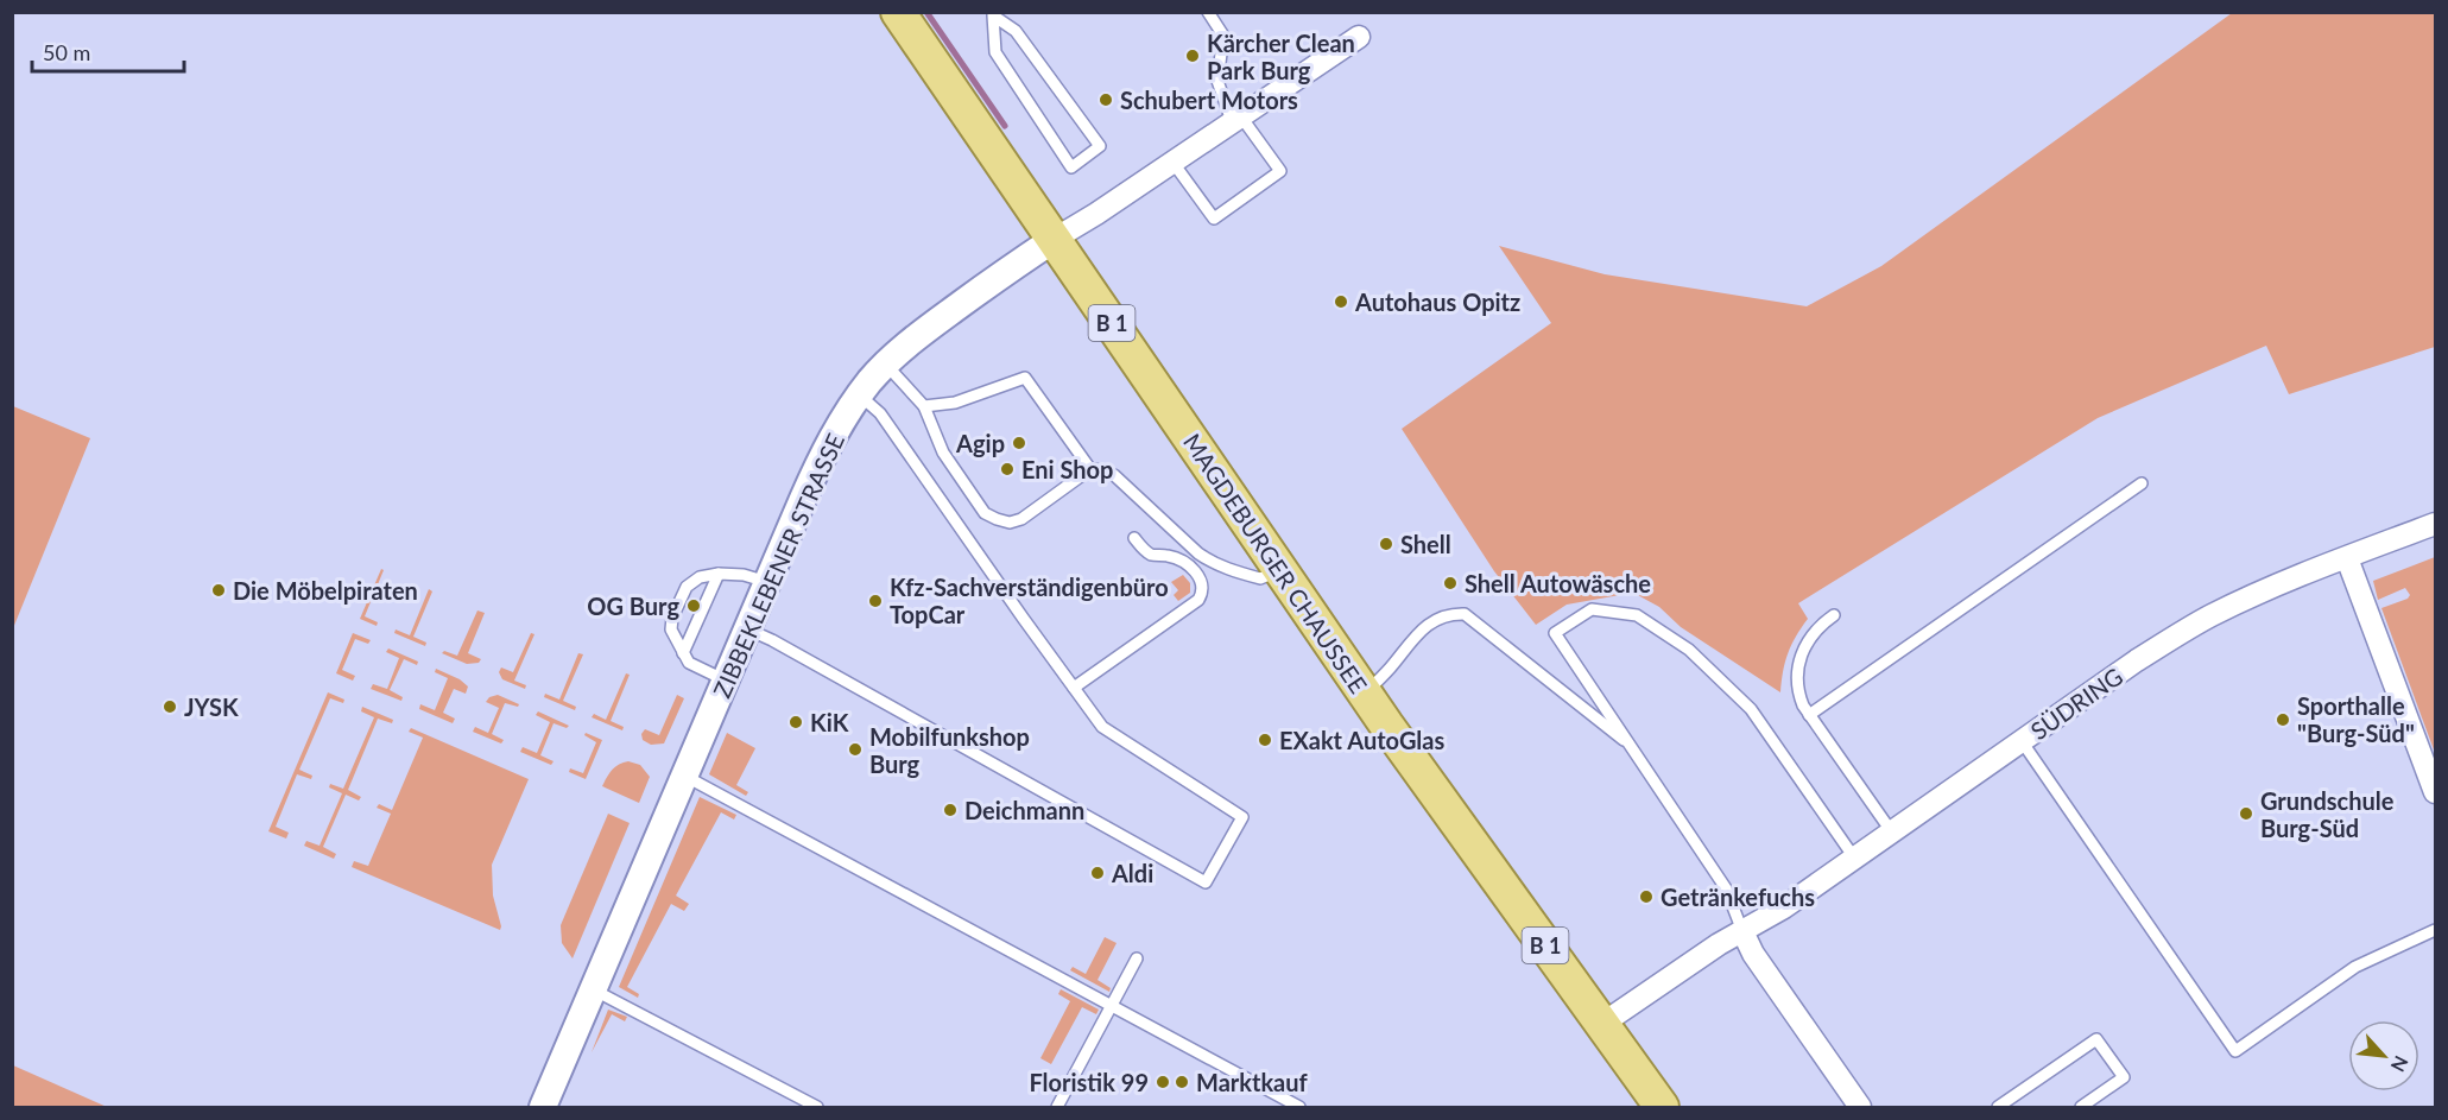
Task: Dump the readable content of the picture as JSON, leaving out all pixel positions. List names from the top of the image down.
{
  "streets": {
    "main road": ["B 1", "MAGDEBURGER CHAUSSEE"],
    "street": ["ZIBBEKLEBENER STRASSE", "SÜDRING"]
  },
  "crossings": [
    ["MAGDEBURGER CHAUSSEE", "ZIBBEKLEBENER STRASSE"],
    ["MAGDEBURGER CHAUSSEE", "SÜDRING"]
  ],
  "places": [
    "Kärcher Clean Park Burg",
    "Schubert Motors",
    "Autohaus Opitz",
    "Agip",
    "Eni Shop",
    "Shell",
    "Shell Autowäsche",
    "Die Möbelpiraten",
    "Kfz-Sachverständigenbüro TopCar",
    "OG Burg",
    "JYSK",
    "Sporthalle \"Burg-Süd\"",
    "KiK",
    "EXakt AutoGlas",
    "Mobilfunkshop Burg",
    "Deichmann",
    "Grundschule Burg-Süd",
    "Aldi",
    "Getränkefuchs",
    "Floristik 99",
    "Marktkauf"
  ],
  "scale_bar": "50 m",
  "north": "bottom right"
}
